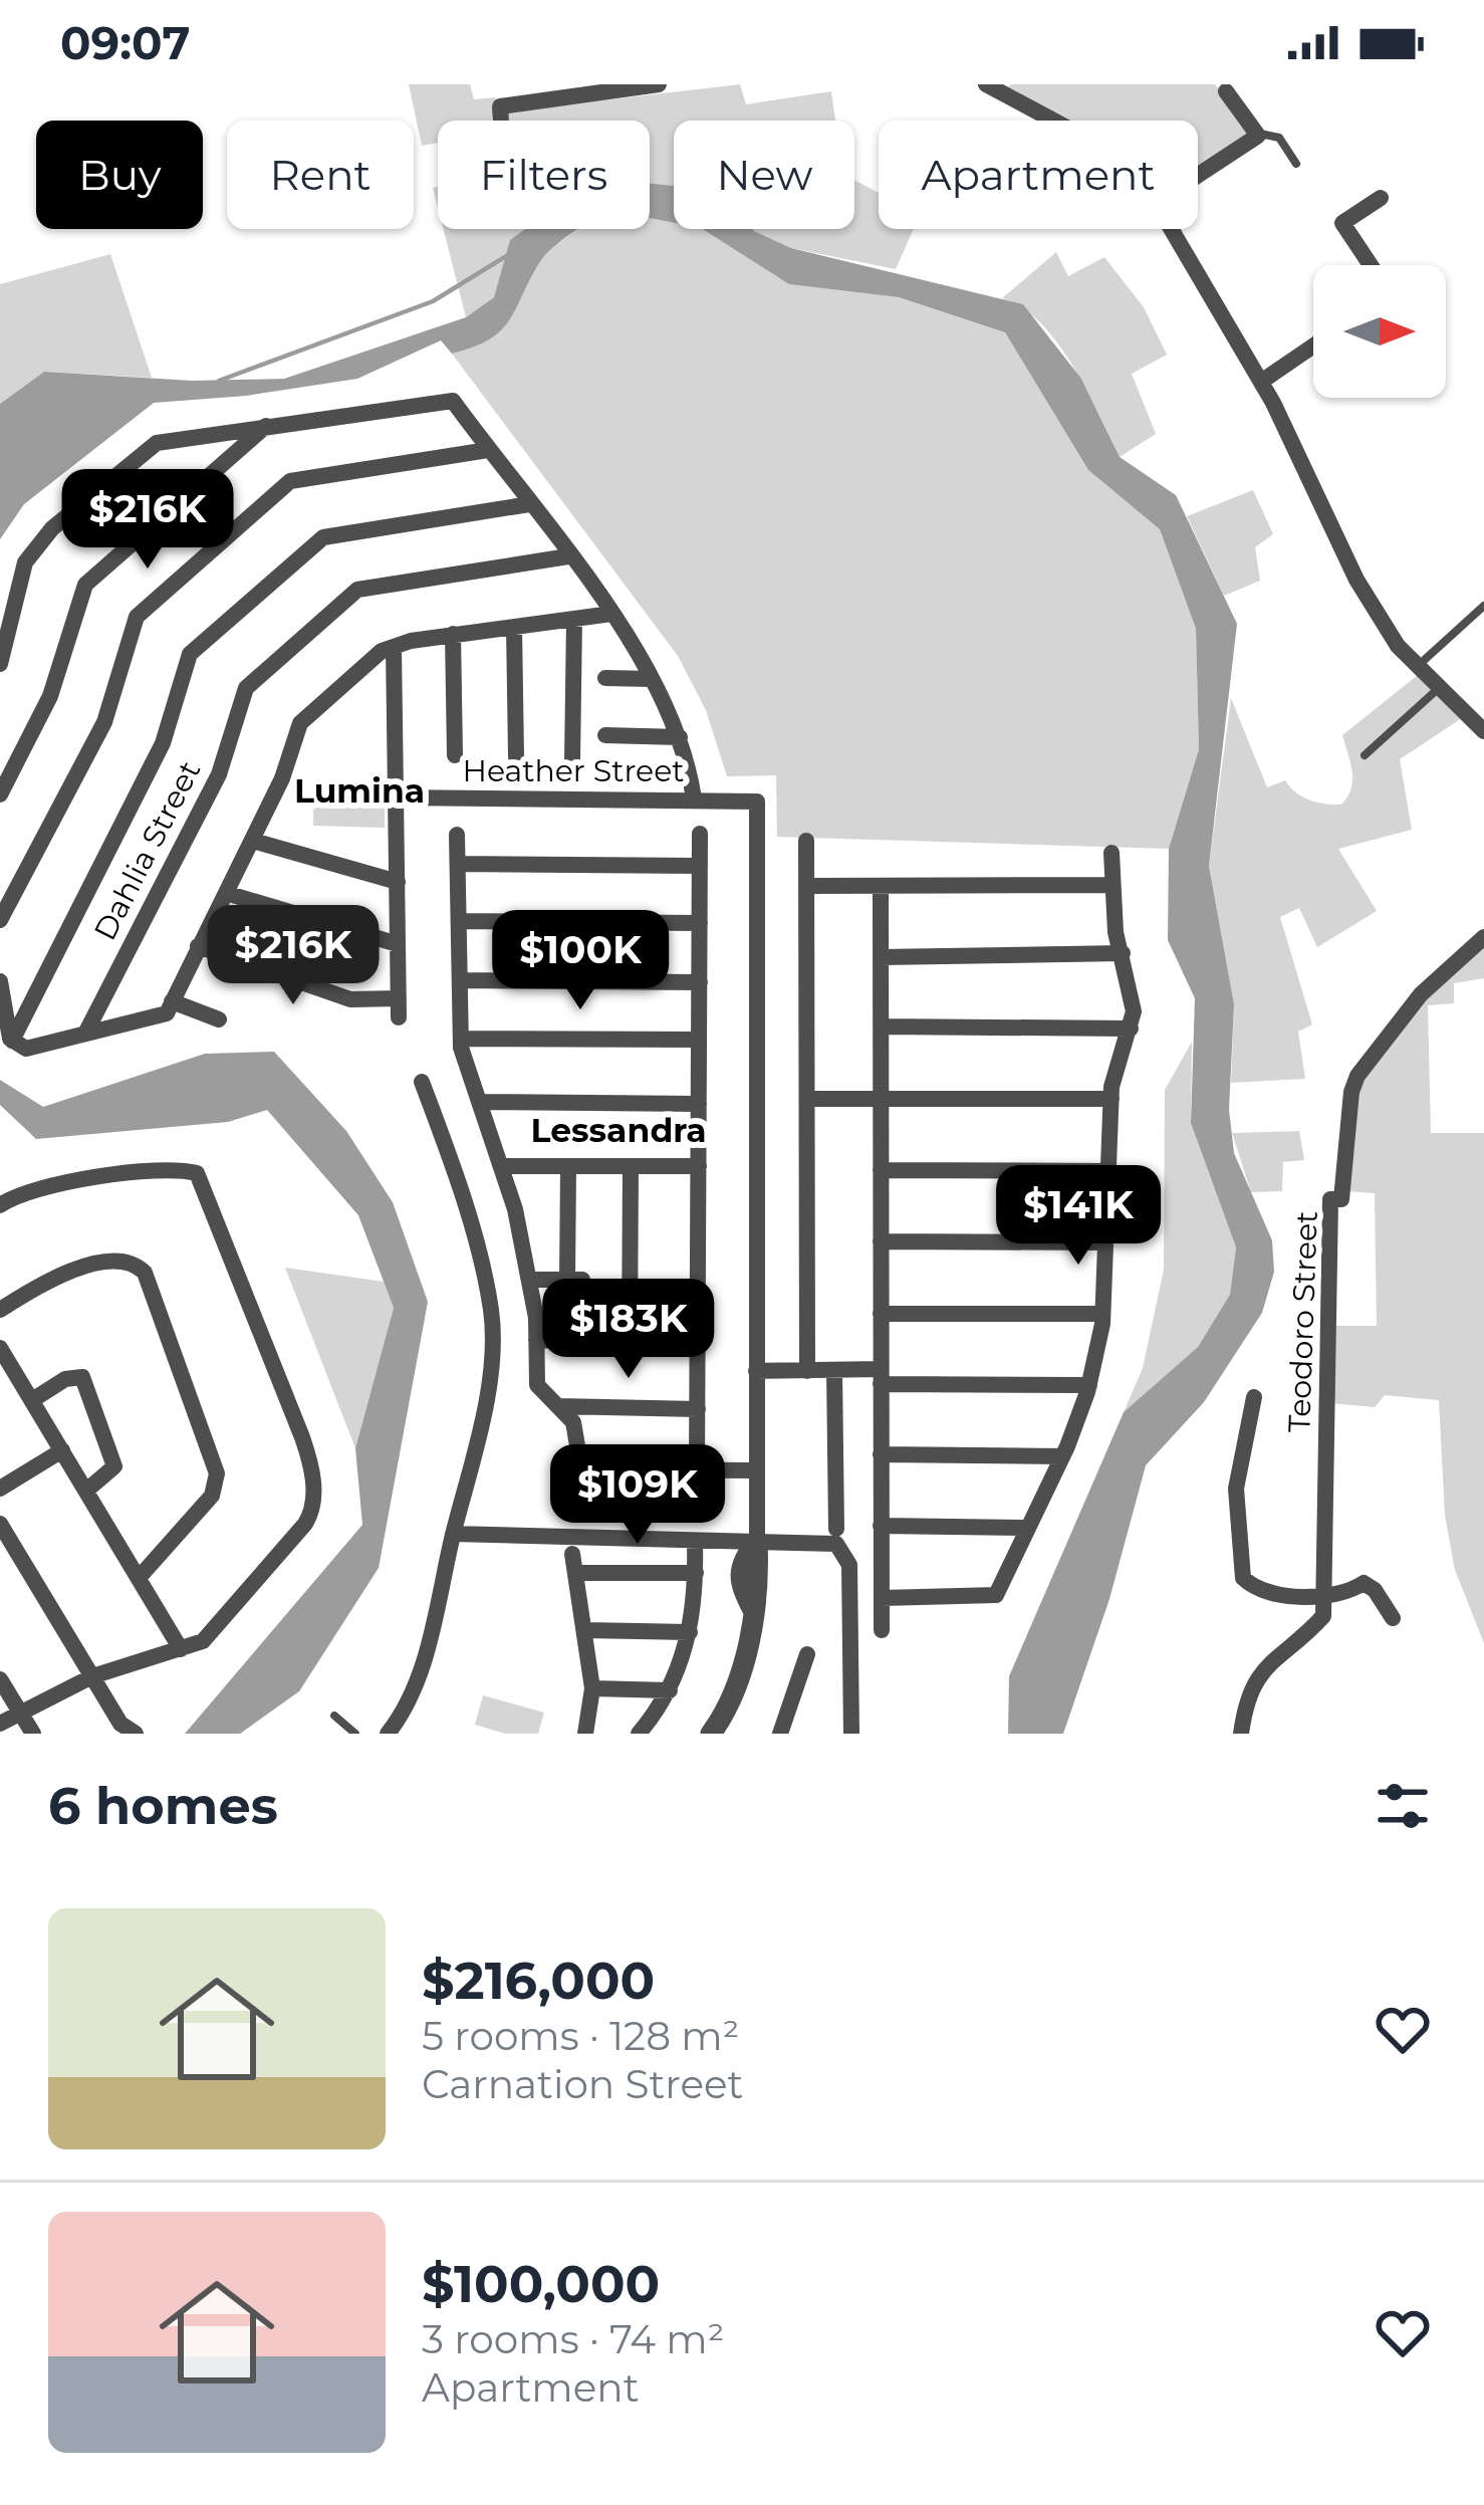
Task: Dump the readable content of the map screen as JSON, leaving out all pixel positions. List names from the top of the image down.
{
  "streets": {
    "street": ["Heather Street", "Dahlia Street", "Teodoro Street"]
  },
  "districts": ["Lumina", "Lessandra"],
  "north": "right",
  "page": {
    "status": "09:07",
    "chip": [
      "Buy",
      "Rent",
      "Filters",
      "New",
      "Apartment"
    ],
    "price": [
      "$216K",
      "$216K",
      "$100K",
      "$141K",
      "$183K",
      "$109K"
    ],
    "heading": "6 homes",
    "list": [
      {
        "name": "$216,000",
        "note": "5 rooms · 128 m² · Carnation Street"
      },
      {
        "name": "$100,000",
        "note": "3 rooms · 74 m² · Apartment"
      }
    ]
  }
}
